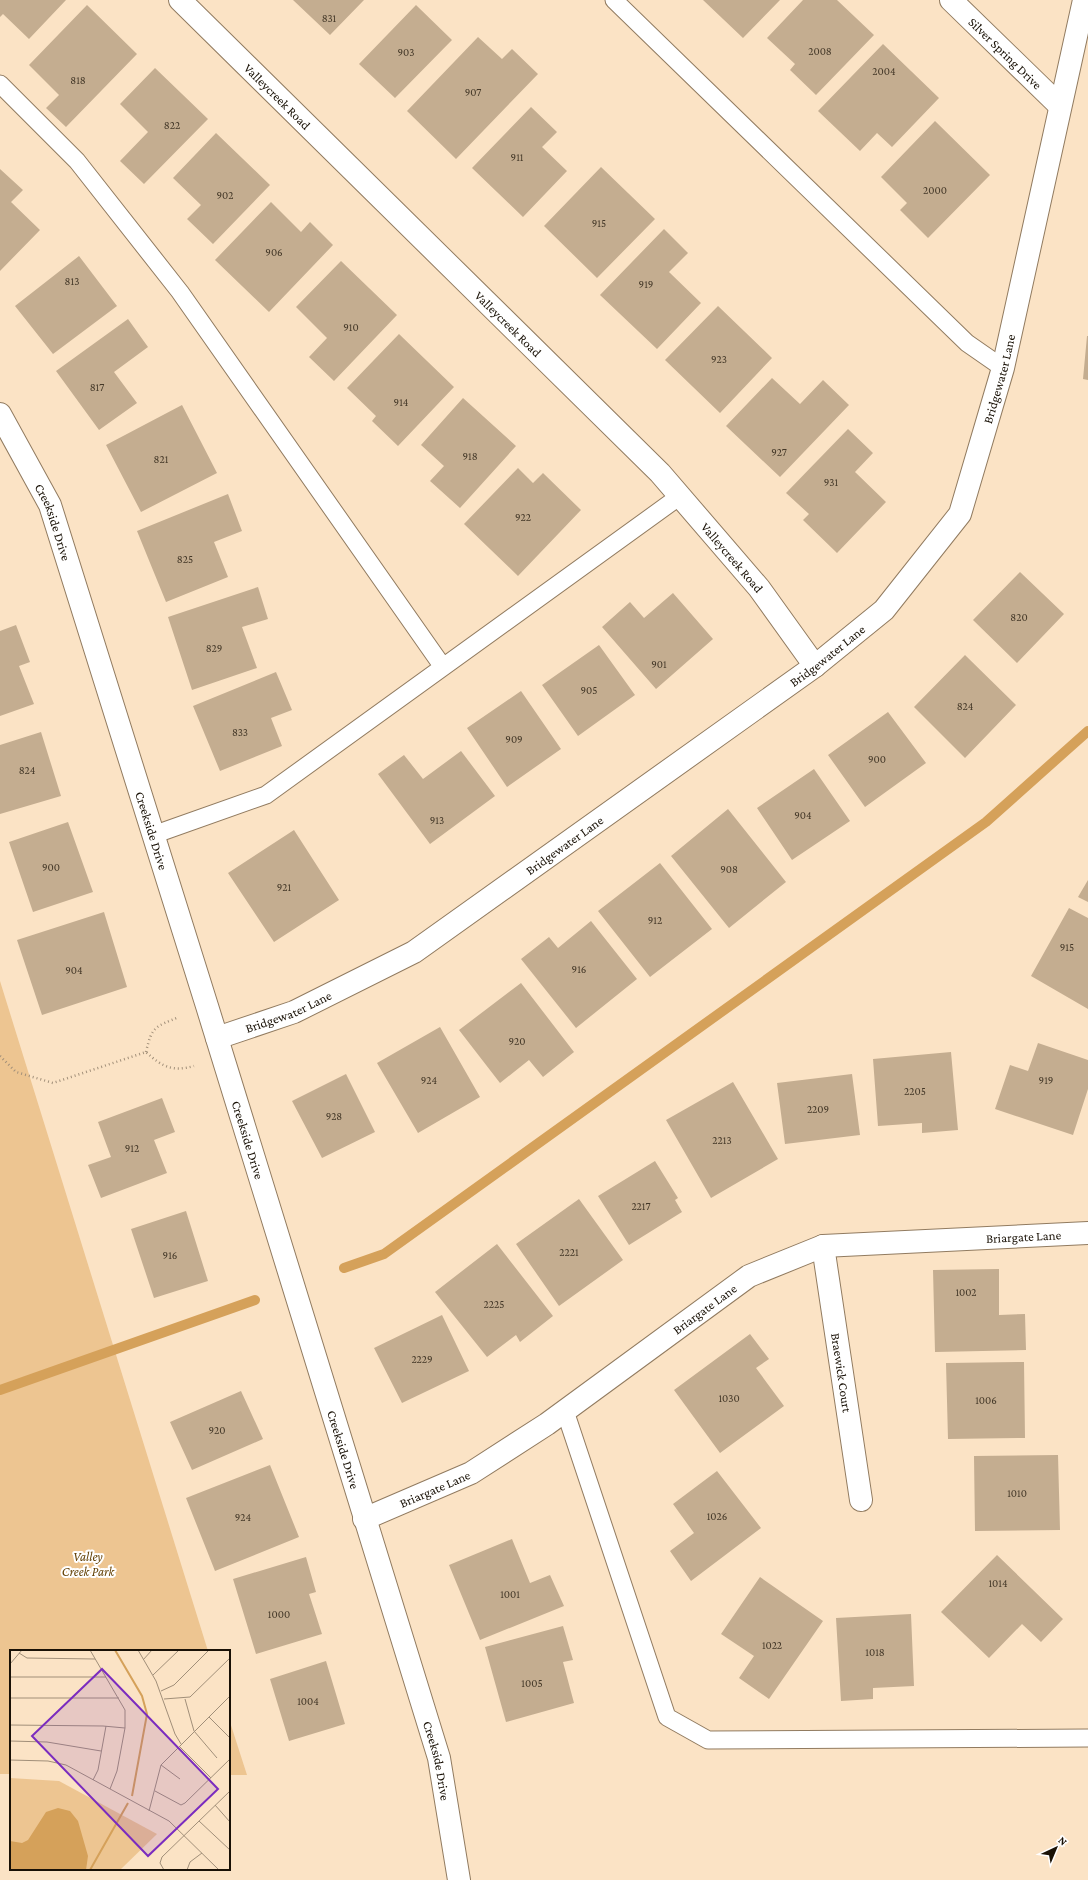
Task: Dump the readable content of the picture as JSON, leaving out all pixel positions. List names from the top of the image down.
{
  "streets": {
    "street": [
      "Silver Spring Drive",
      "Valleycreek Road",
      "Bridgewater Lane",
      "Creekside Drive",
      "Briargate Lane",
      "Braewick Court"
    ]
  },
  "crossings": [
    ["Silver Spring Drive", "Bridgewater Lane"],
    ["Valleycreek Road", "Bridgewater Lane"],
    ["Bridgewater Lane", "Creekside Drive"],
    ["Creekside Drive", "Briargate Lane"],
    ["Briargate Lane", "Braewick Court"]
  ],
  "parks": ["Valley Creek Park"],
  "house_numbers": [
    "831",
    "2008",
    "903",
    "2004",
    "818",
    "907",
    "822",
    "911",
    "2000",
    "902",
    "915",
    "906",
    "813",
    "919",
    "910",
    "923",
    "817",
    "914",
    "927",
    "918",
    "821",
    "931",
    "922",
    "825",
    "820",
    "829",
    "901",
    "905",
    "824",
    "833",
    "909",
    "900",
    "824",
    "904",
    "913",
    "900",
    "908",
    "921",
    "912",
    "915",
    "916",
    "904",
    "920",
    "924",
    "919",
    "2205",
    "2209",
    "928",
    "2213",
    "912",
    "2217",
    "2221",
    "916",
    "1002",
    "2225",
    "2229",
    "1030",
    "1006",
    "920",
    "1010",
    "1026",
    "924",
    "1014",
    "1001",
    "1000",
    "1022",
    "1018",
    "1005",
    "1004"
  ],
  "north": "top right"
}
